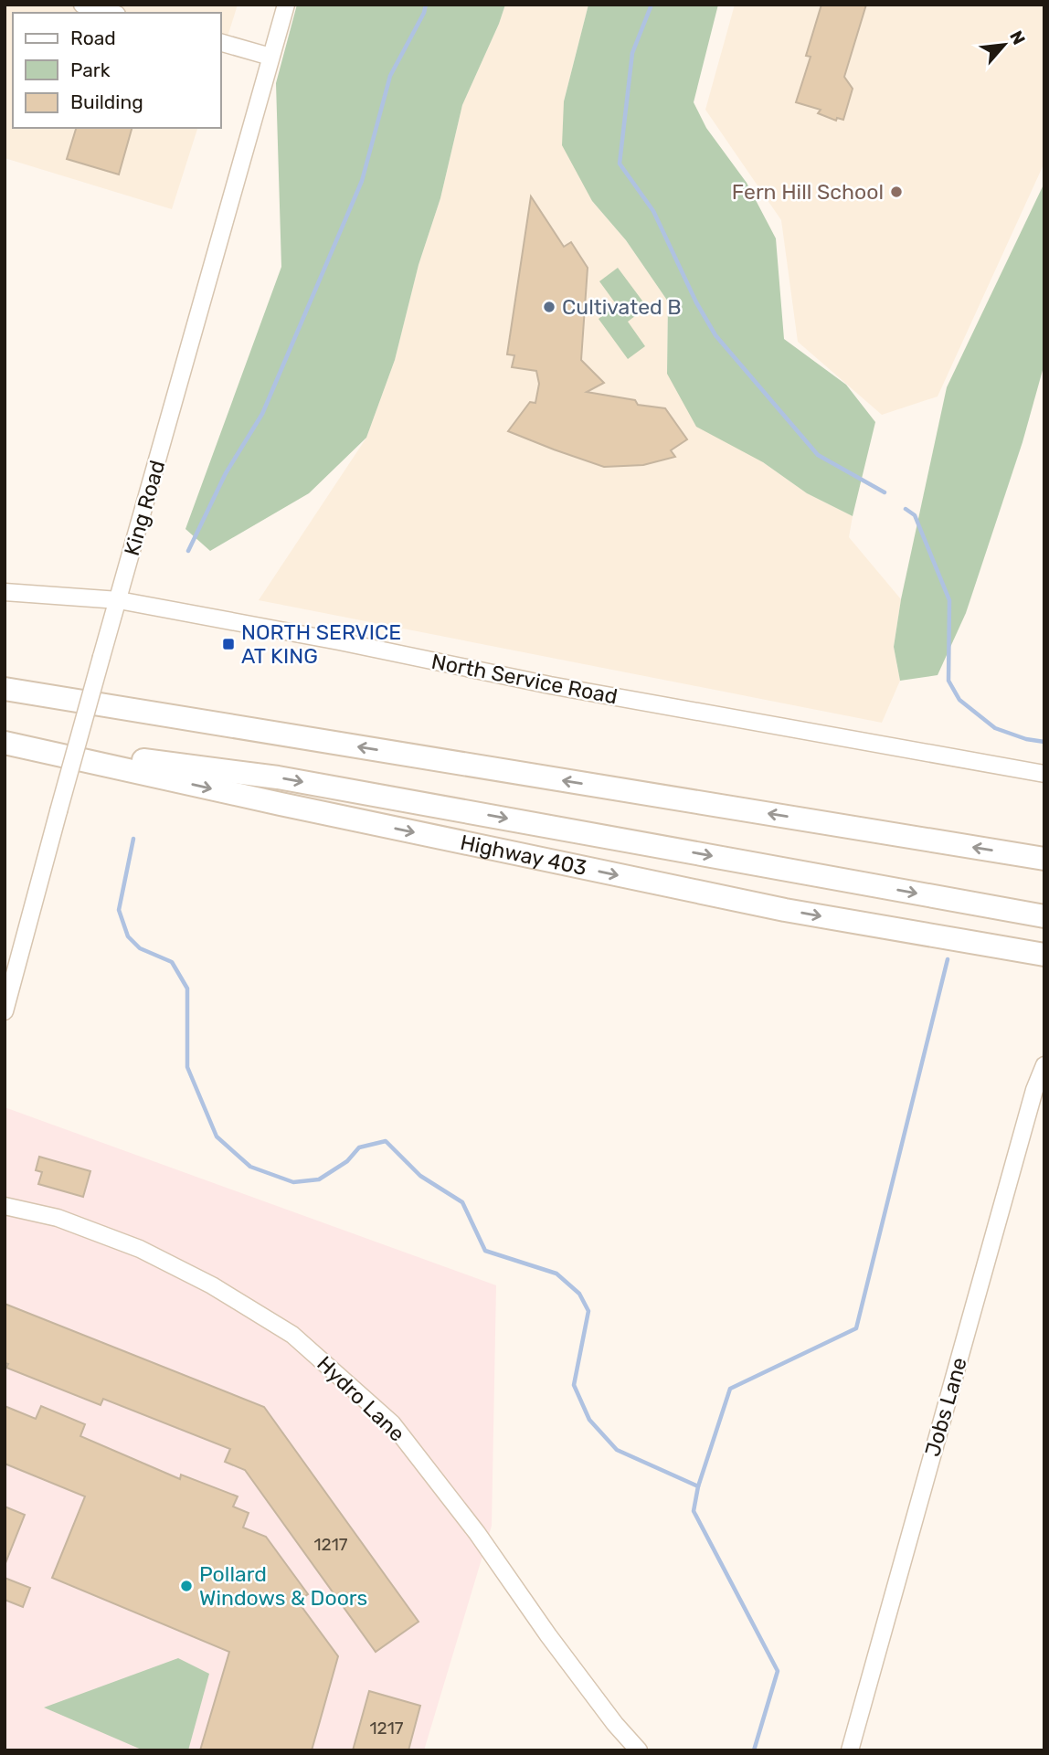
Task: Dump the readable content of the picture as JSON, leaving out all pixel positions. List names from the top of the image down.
{
  "streets": {
    "highway": ["Highway 403"],
    "street": [
      "King Road",
      "North Service Road",
      "Hydro Lane",
      "Jobs Lane"
    ]
  },
  "crossings": [
    ["King Road", "North Service Road"]
  ],
  "places": {
    "other": ["Fern Hill School", "Cultivated B", "Pollard Windows & Doors"],
    "transit": ["NORTH SERVICE AT KING"]
  },
  "house_numbers": ["1217", "1217"],
  "legend": ["Road", "Park", "Building"],
  "north": "top right"
}
